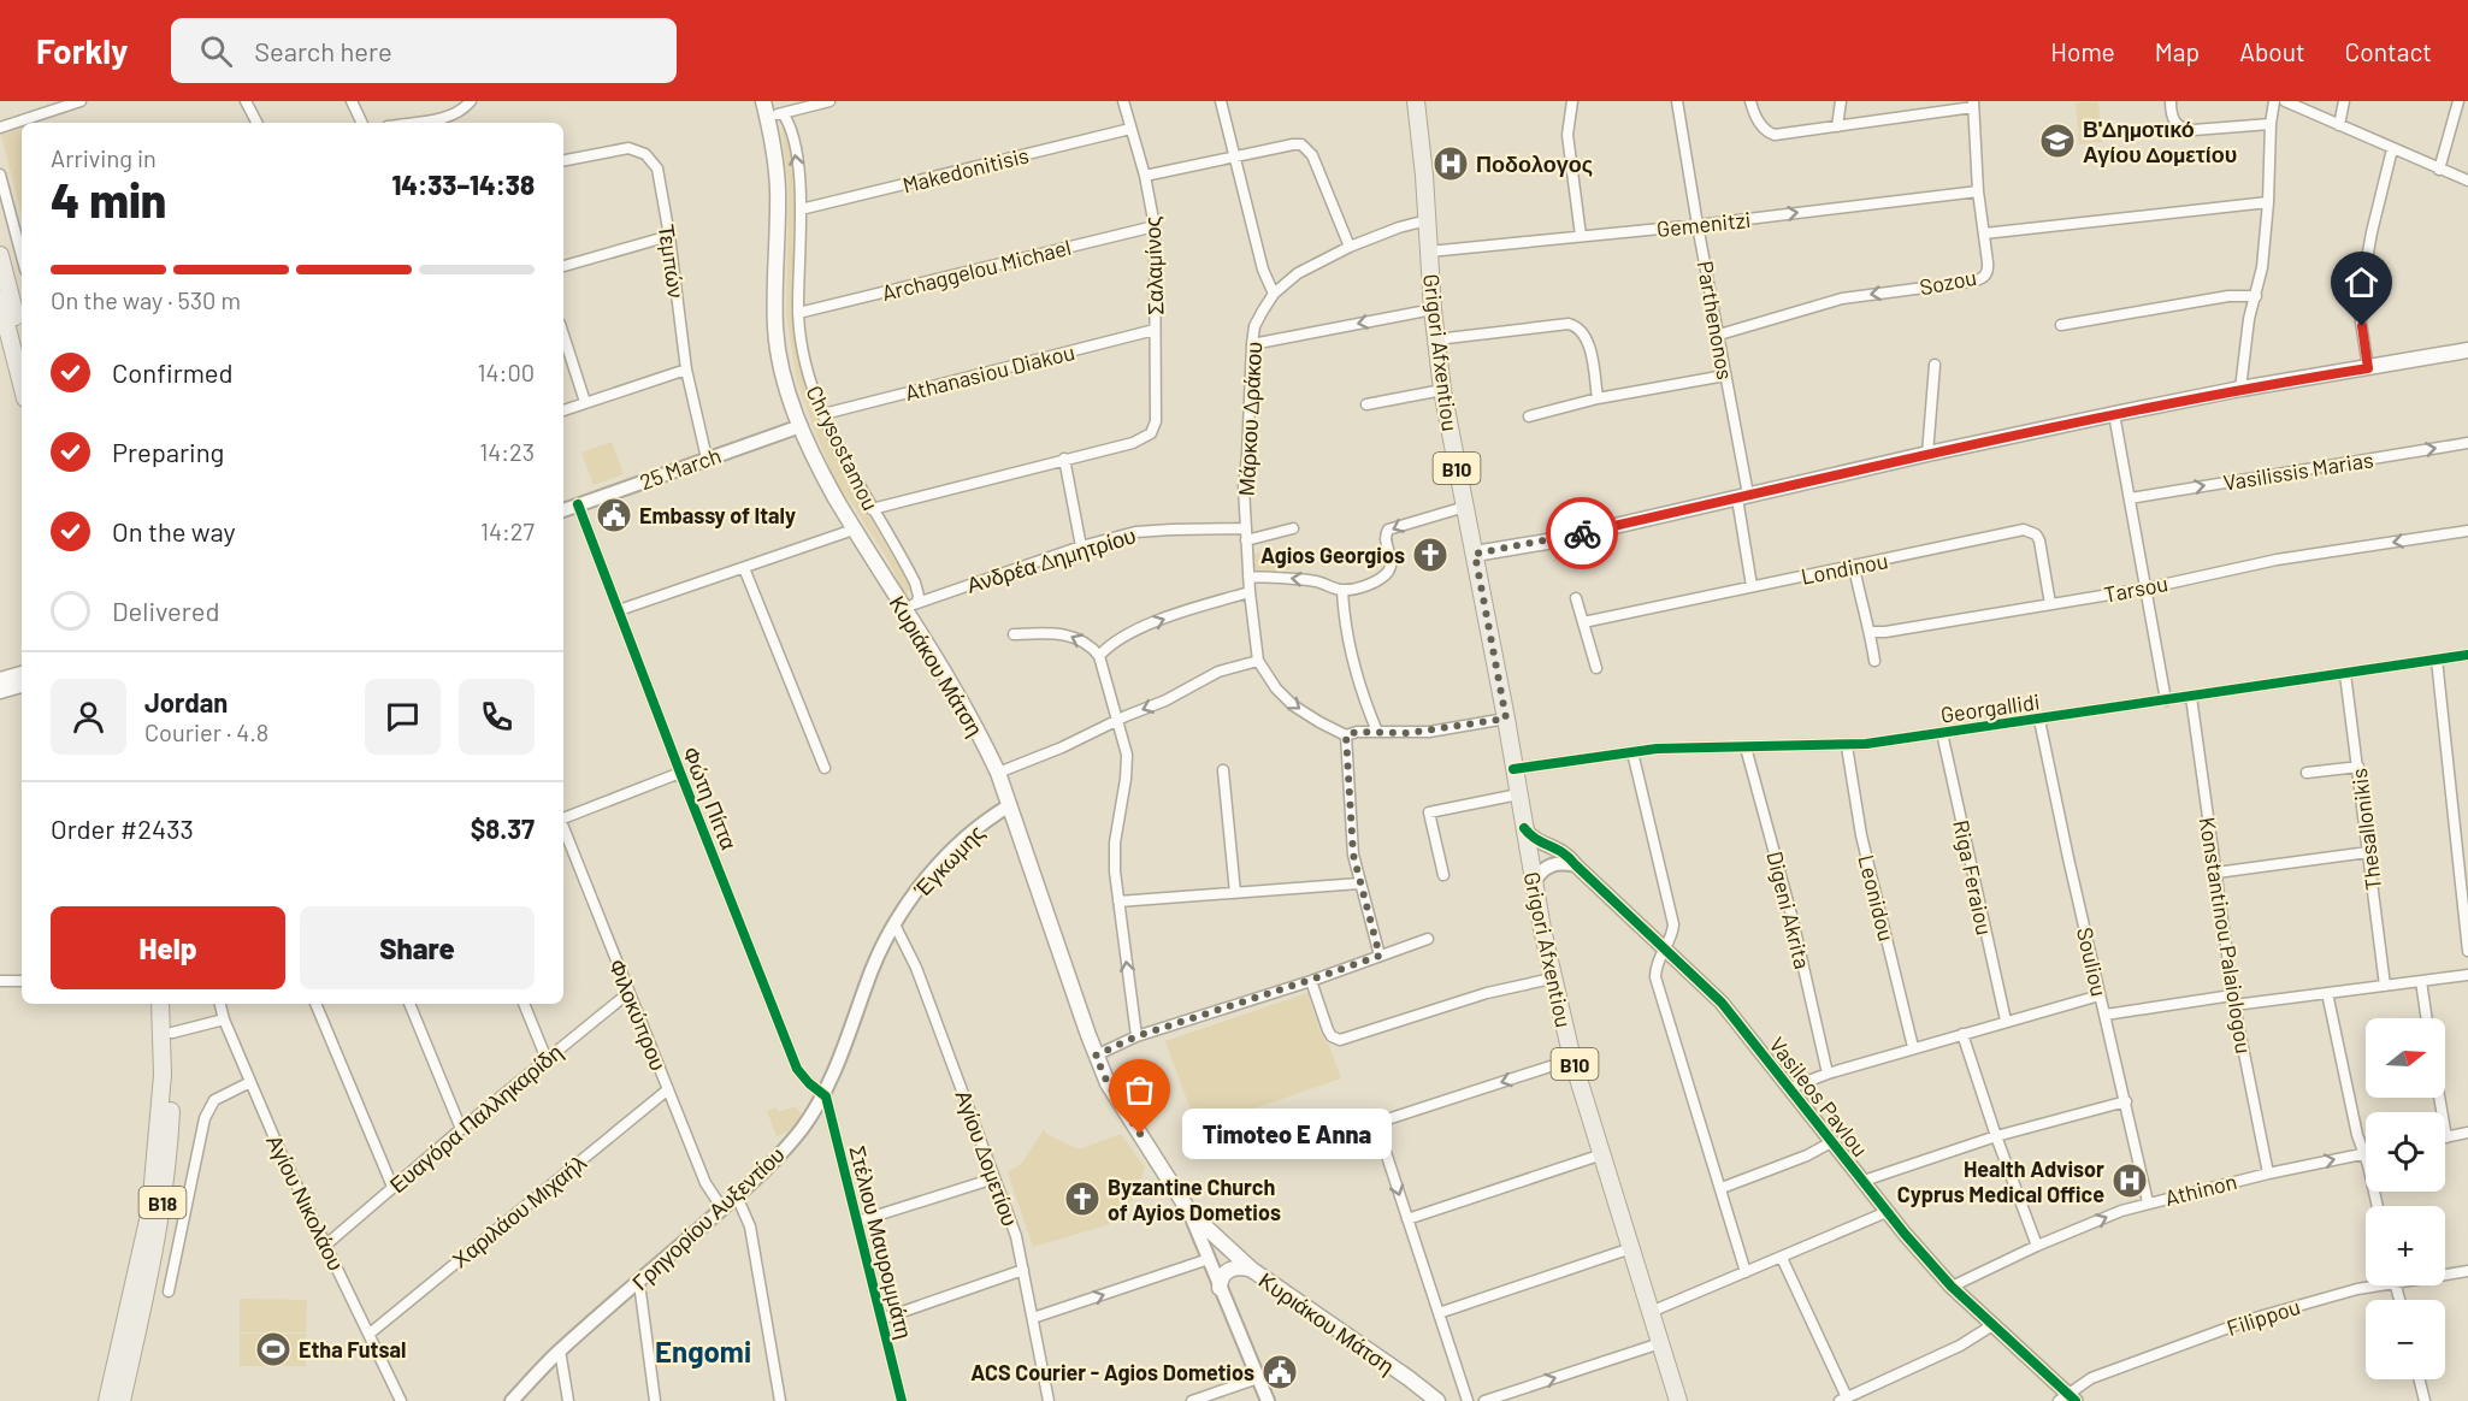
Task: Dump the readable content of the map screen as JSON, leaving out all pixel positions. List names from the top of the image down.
{
  "streets": {
    "main road": [
      "Grigori Afxentiou",
      "B10",
      "Κυριάκου Μάτση",
      "B18"
    ],
    "street": [
      "Makedonitisis",
      "Gemenitzi",
      "Τεμπών",
      "Σαλαμίνος",
      "Archaggelou Michael",
      "Sozou",
      "Parthenonos",
      "Athanasiou Diakou",
      "Μάρκου Δράκου",
      "Chrysostamou",
      "25 March",
      "Vasilissis Marias",
      "Ανδρέα Δημητρίου",
      "Londinou",
      "Tarsou",
      "Georgallidi",
      "Φώτη Πίττα",
      "Thesallonikis",
      "Έγκωμης",
      "Riga Feraiou",
      "Leonidou",
      "Digeni Akrita",
      "Konstantinou Palaiologou",
      "Souliou",
      "Φιλοκύπρου",
      "Vasileos Pavlou",
      "Ευαγόρα Παλληκαρίδη",
      "Αγίου Δομετίου",
      "Athinon",
      "Αγίου Νικολάου",
      "Χαριλάου Μιχαήλ",
      "Γρηγορίου Αυξεντίου",
      "Στέλιου Μαυρομμάτη",
      "Filippou"
    ]
  },
  "crossings": [
    ["Makedonitisis", "Σαλαμίνος"],
    ["Makedonitisis", "Chrysostamou"],
    ["Gemenitzi", "Parthenonos"],
    ["Gemenitzi", "Grigori Afxentiou"],
    ["Τεμπών", "25 March"],
    ["Σαλαμίνος", "Archaggelou Michael"],
    ["Σαλαμίνος", "Athanasiou Diakou"],
    ["Archaggelou Michael", "Chrysostamou"],
    ["Sozou", "Parthenonos"],
    ["Parthenonos", "Londinou"],
    ["Grigori Afxentiou", "Μάρκου Δράκου"],
    ["Grigori Afxentiou", "Georgallidi"],
    ["Grigori Afxentiou", "Vasileos Pavlou"],
    ["Athanasiou Diakou", "Chrysostamou"],
    ["Μάρκου Δράκου", "Ανδρέα Δημητρίου"],
    ["Chrysostamou", "Ανδρέα Δημητρίου"],
    ["25 March", "Κυριάκου Μάτση"],
    ["25 March", "Φώτη Πίττα"],
    ["Ανδρέα Δημητρίου", "Κυριάκου Μάτση"],
    ["Londinou", "Tarsou"],
    ["Κυριάκου Μάτση", "Έγκωμης"],
    ["Georgallidi", "Thesallonikis"],
    ["Georgallidi", "Riga Feraiou"],
    ["Georgallidi", "Leonidou"],
    ["Georgallidi", "Digeni Akrita"],
    ["Georgallidi", "Konstantinou Palaiologou"],
    ["Georgallidi", "Souliou"],
    ["Φώτη Πίττα", "Γρηγορίου Αυξεντίου"],
    ["Φώτη Πίττα", "Στέλιου Μαυρομμάτη"],
    ["Έγκωμης", "Αγίου Δομετίου"],
    ["Έγκωμης", "Γρηγορίου Αυξεντίου"],
    ["Konstantinou Palaiologou", "Athinon"],
    ["Souliou", "Athinon"],
    ["Φιλοκύπρου", "Ευαγόρα Παλληκαρίδη"],
    ["Φιλοκύπρου", "Χαριλάου Μιχαήλ"],
    ["Φιλοκύπρου", "Γρηγορίου Αυξεντίου"],
    ["Vasileos Pavlou", "Athinon"],
    ["Vasileos Pavlou", "Filippou"],
    ["Ευαγόρα Παλληκαρίδη", "Αγίου Νικολάου"],
    ["Αγίου Δομετίου", "Γρηγορίου Αυξεντίου"],
    ["Αγίου Νικολάου", "Χαριλάου Μιχαήλ"],
    ["Γρηγορίου Αυξεντίου", "Στέλιου Μαυρομμάτη"]
  ],
  "one_way": [
    "Sozou",
    "Vasilissis Marias",
    "Tarsou",
    "Athinon"
  ],
  "districts": ["Engomi"],
  "places": {
    "school or university": ["Β'Δημοτικό Αγίου Δομετίου"],
    "hospital": ["Ποδολογος", "Health Advisor Cyprus Medical Office"],
    "public building": ["Embassy of Italy", "ACS Courier - Agios Dometios"],
    "church": ["Agios Georgios", "Byzantine Church of Ayios Dometios"],
    "other": ["Timoteo E Anna"],
    "sports": ["Etha Futsal"]
  },
  "north": "right",
  "page": {
    "header": "Forkly",
    "search": "Search here",
    "nav": [
      "Home",
      "Map",
      "About",
      "Contact"
    ],
    "heading": ["4 min", "Arriving in", "14:33–14:38"],
    "panel": [
      "Jordan",
      "Courier · 4.8",
      "Order #2433",
      "$8.37"
    ],
    "bar": "On the way · 530 m",
    "list": [
      ["Confirmed", "14:00"],
      ["Preparing", "14:23"],
      ["On the way", "14:27"],
      "Delivered"
    ],
    "buttons": ["Help", "Share"],
    "map_buttons": ["+", "−"],
    "bubble": "Timoteo E Anna"
  }
}
